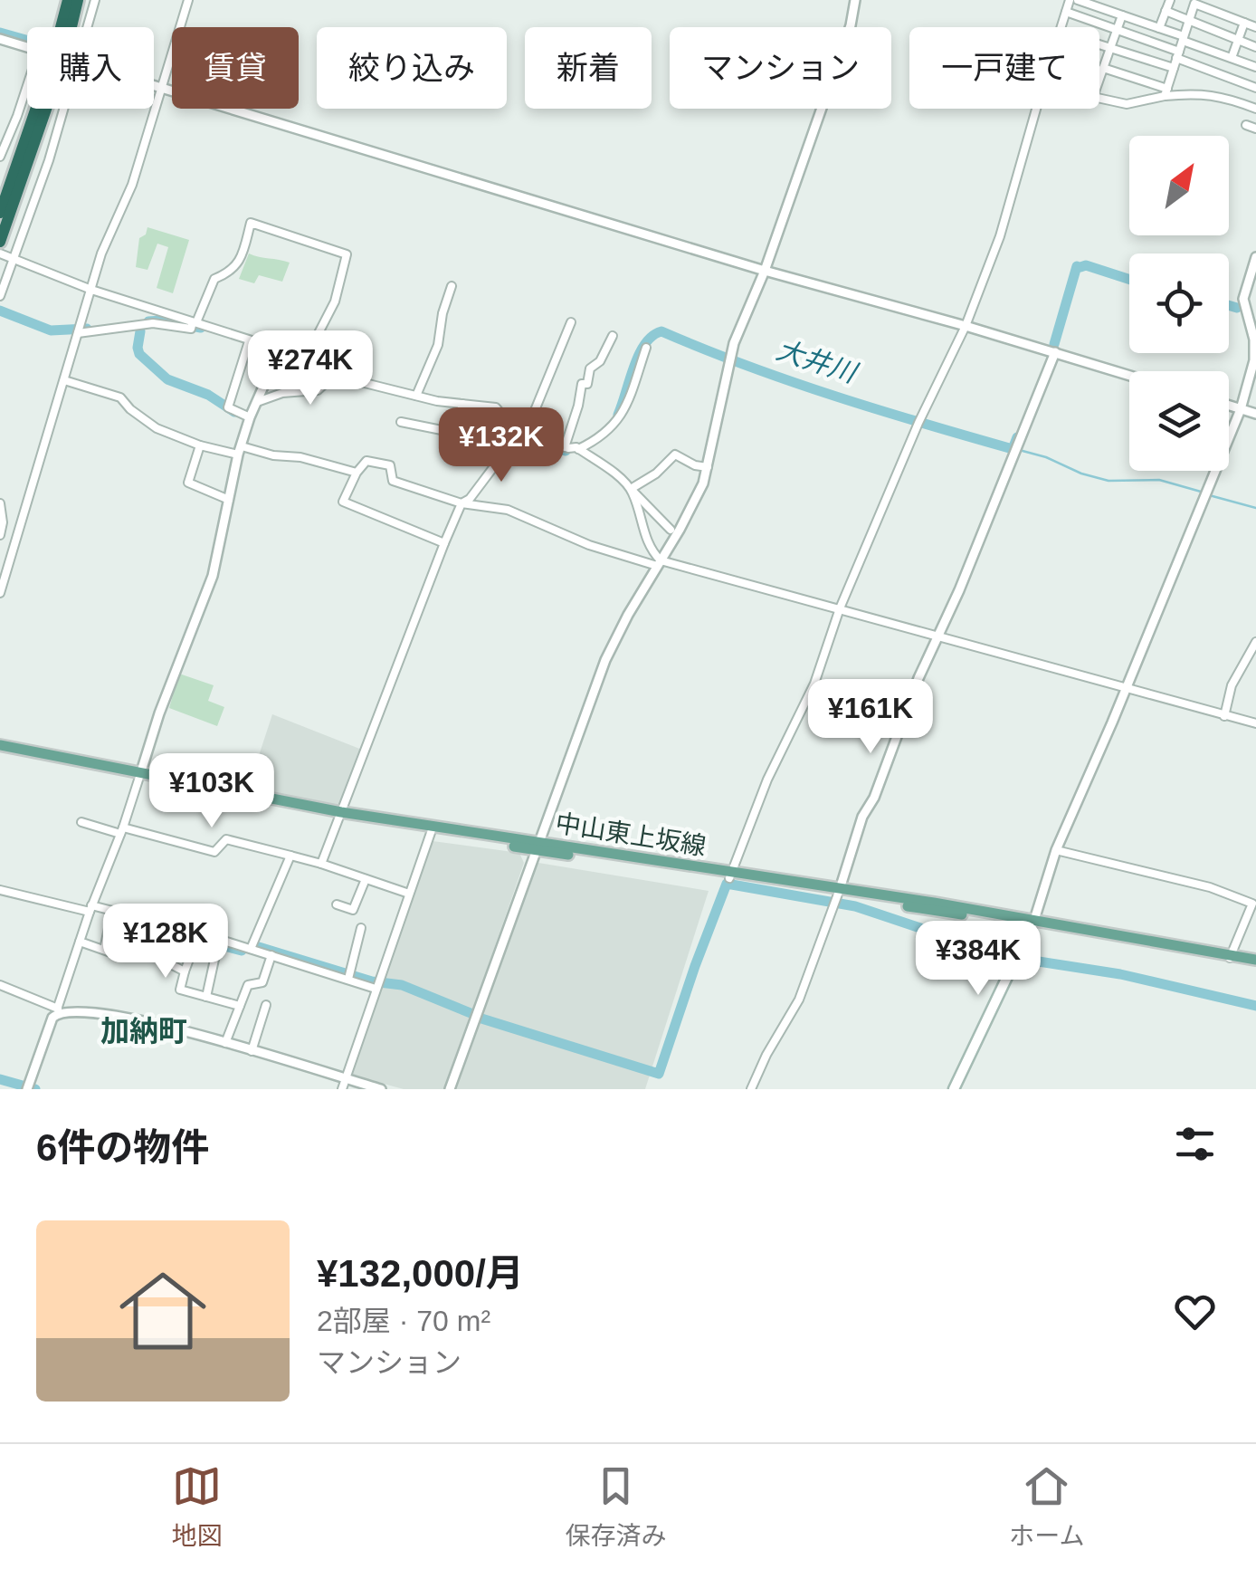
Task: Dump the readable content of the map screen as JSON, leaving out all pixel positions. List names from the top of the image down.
{
  "streets": {
    "main road": ["中山東上坂線"]
  },
  "districts": ["加納町"],
  "water": ["大井川"],
  "north": "top right",
  "page": {
    "chip": [
      "購入",
      "賃貸",
      "絞り込み",
      "新着",
      "マンション",
      "一戸建て"
    ],
    "price": [
      "¥274K",
      "¥132K",
      "¥161K",
      "¥103K",
      "¥128K",
      "¥384K"
    ],
    "heading": "6件の物件",
    "list": [
      {
        "name": "¥132,000/月",
        "note": "2部屋 · 70 m² · マンション"
      }
    ],
    "tabs": ["地図", "保存済み", "ホーム"]
  }
}
